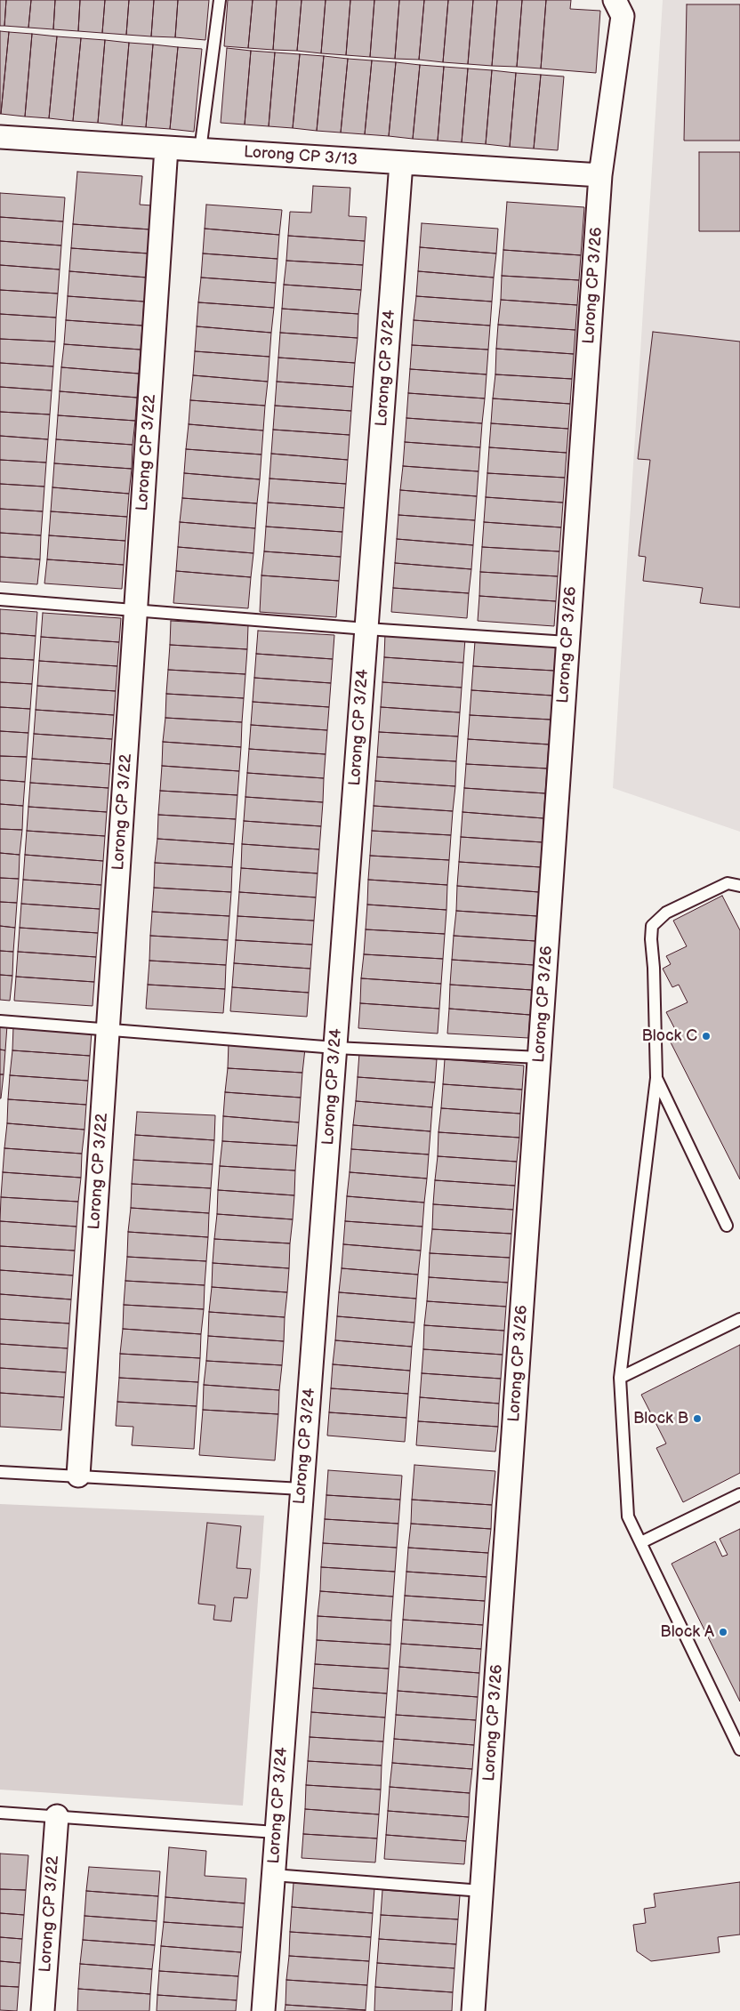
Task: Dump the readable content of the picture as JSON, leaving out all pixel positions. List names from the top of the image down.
{
  "streets": {
    "street": [
      "Lorong CP 3/13",
      "Lorong CP 3/26",
      "Lorong CP 3/24",
      "Lorong CP 3/22"
    ]
  },
  "crossings": [
    ["Lorong CP 3/13", "Lorong CP 3/26"],
    ["Lorong CP 3/13", "Lorong CP 3/24"],
    ["Lorong CP 3/13", "Lorong CP 3/22"]
  ],
  "places": ["Block C", "Block B", "Block A"]
}
